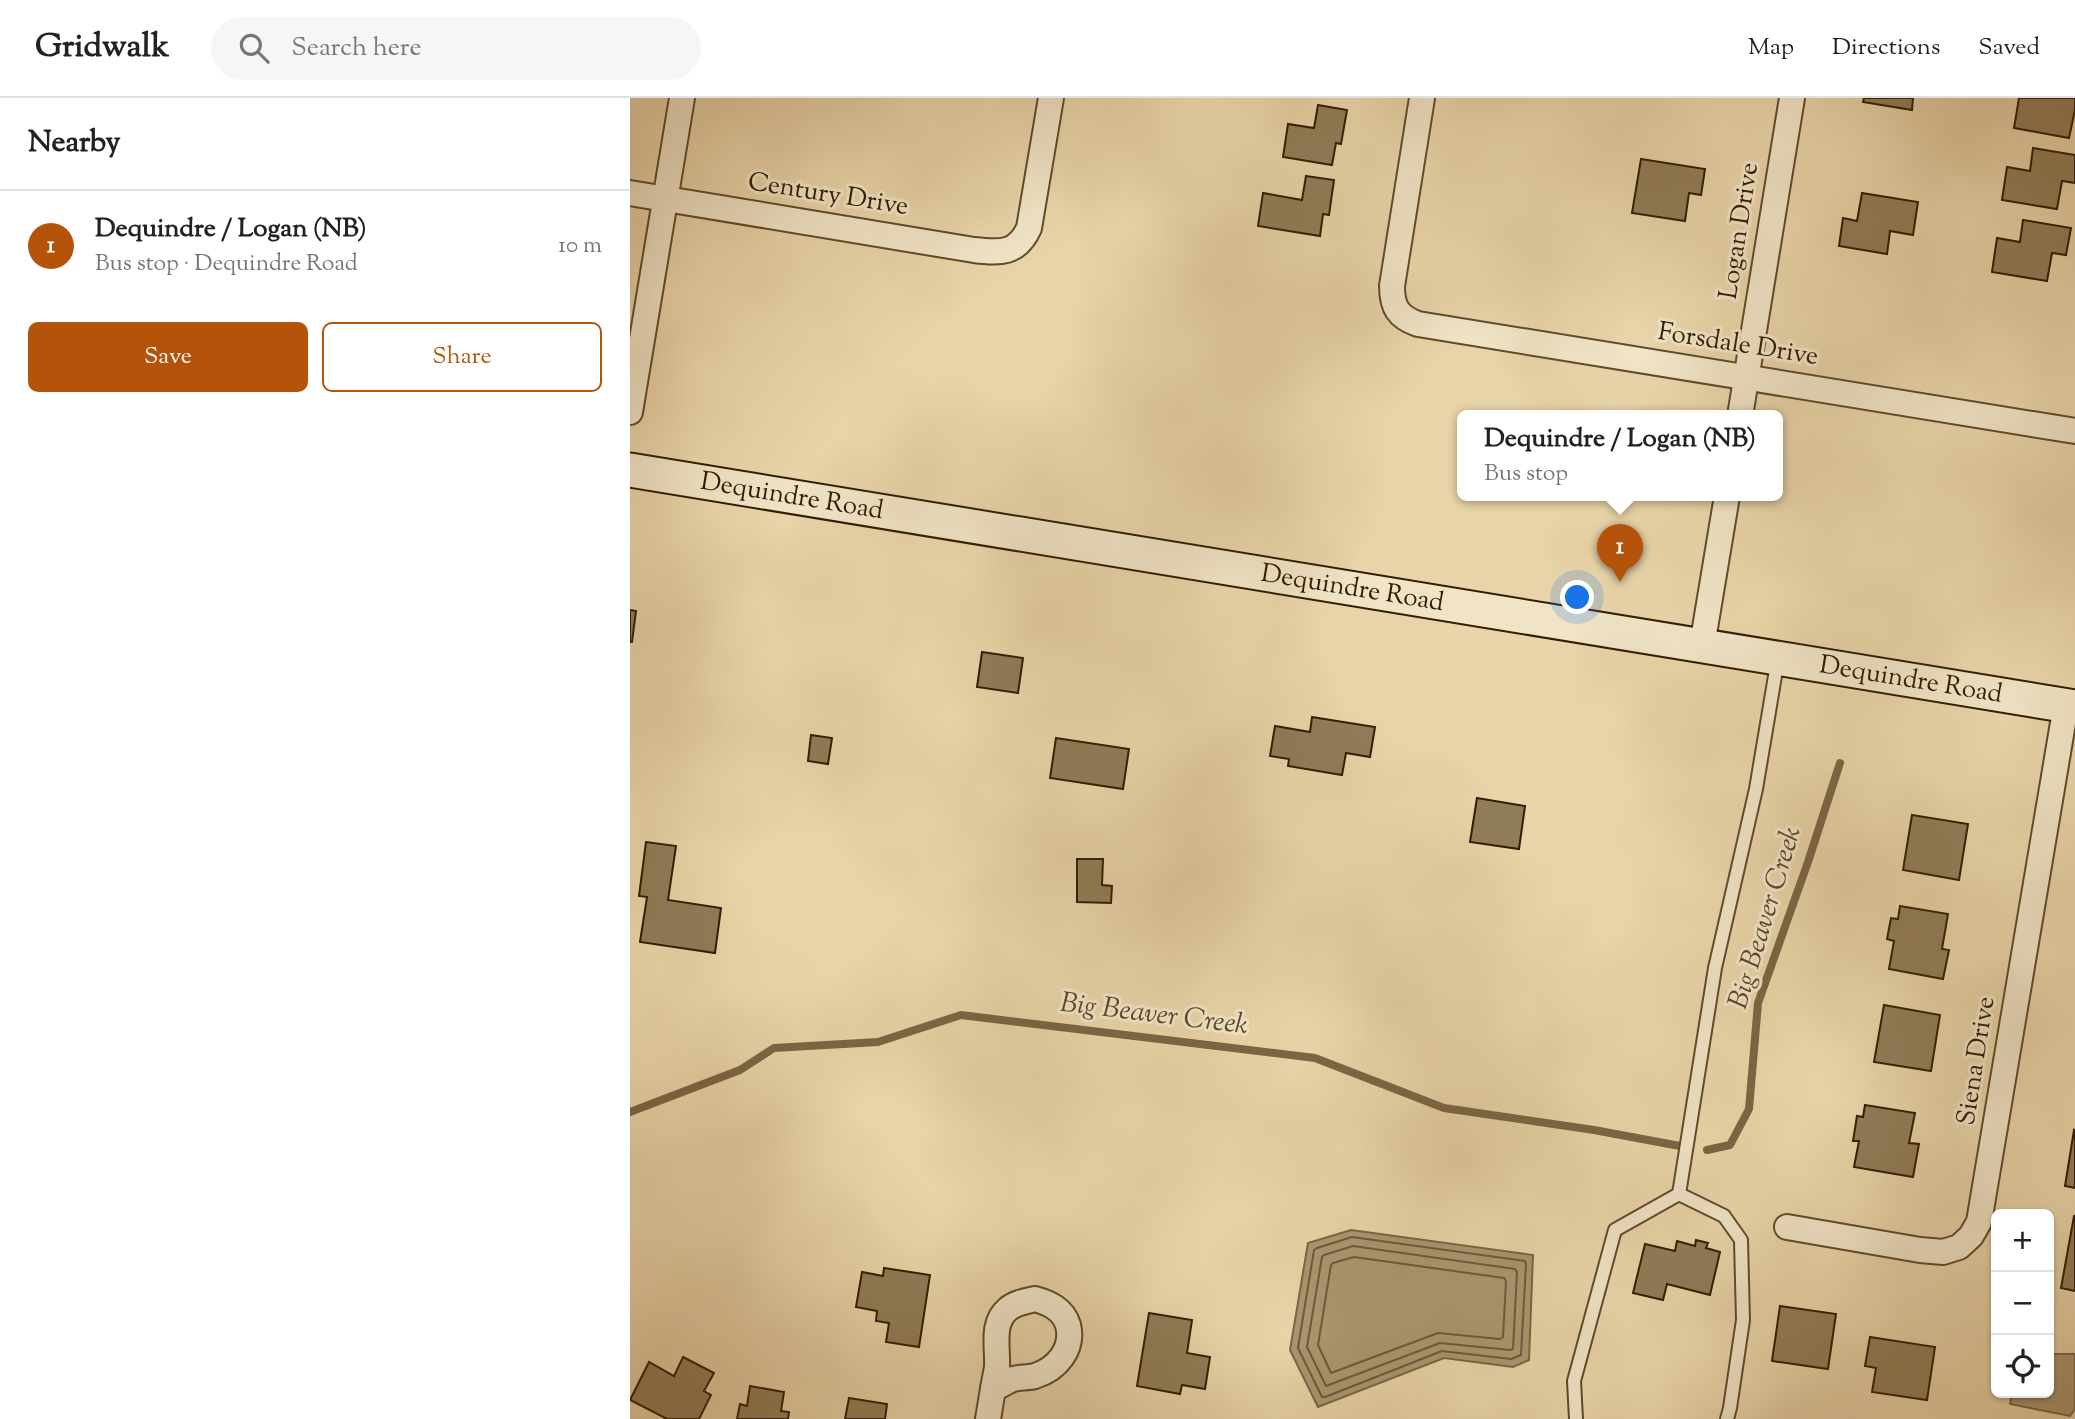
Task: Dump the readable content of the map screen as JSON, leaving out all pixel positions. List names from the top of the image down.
{
  "streets": {
    "main road": ["Dequindre Road"],
    "street": [
      "Century Drive",
      "Logan Drive",
      "Forsdale Drive",
      "Siena Drive"
    ]
  },
  "crossings": [
    ["Logan Drive", "Forsdale Drive"],
    ["Dequindre Road", "Siena Drive"]
  ],
  "water": ["Big Beaver Creek"],
  "page": {
    "header": "Gridwalk",
    "search": "Search here",
    "nav": ["Map", "Directions", "Saved"],
    "heading": "Nearby",
    "list": [
      {
        "mark": "1",
        "name": "Dequindre / Logan (NB)",
        "note": "Bus stop · Dequindre Road",
        "value": "10 m"
      }
    ],
    "buttons": ["Save", "Share"],
    "popup": ["Dequindre / Logan (NB)", "Bus stop"],
    "pins": "1",
    "map_buttons": ["+", "−"]
  }
}
